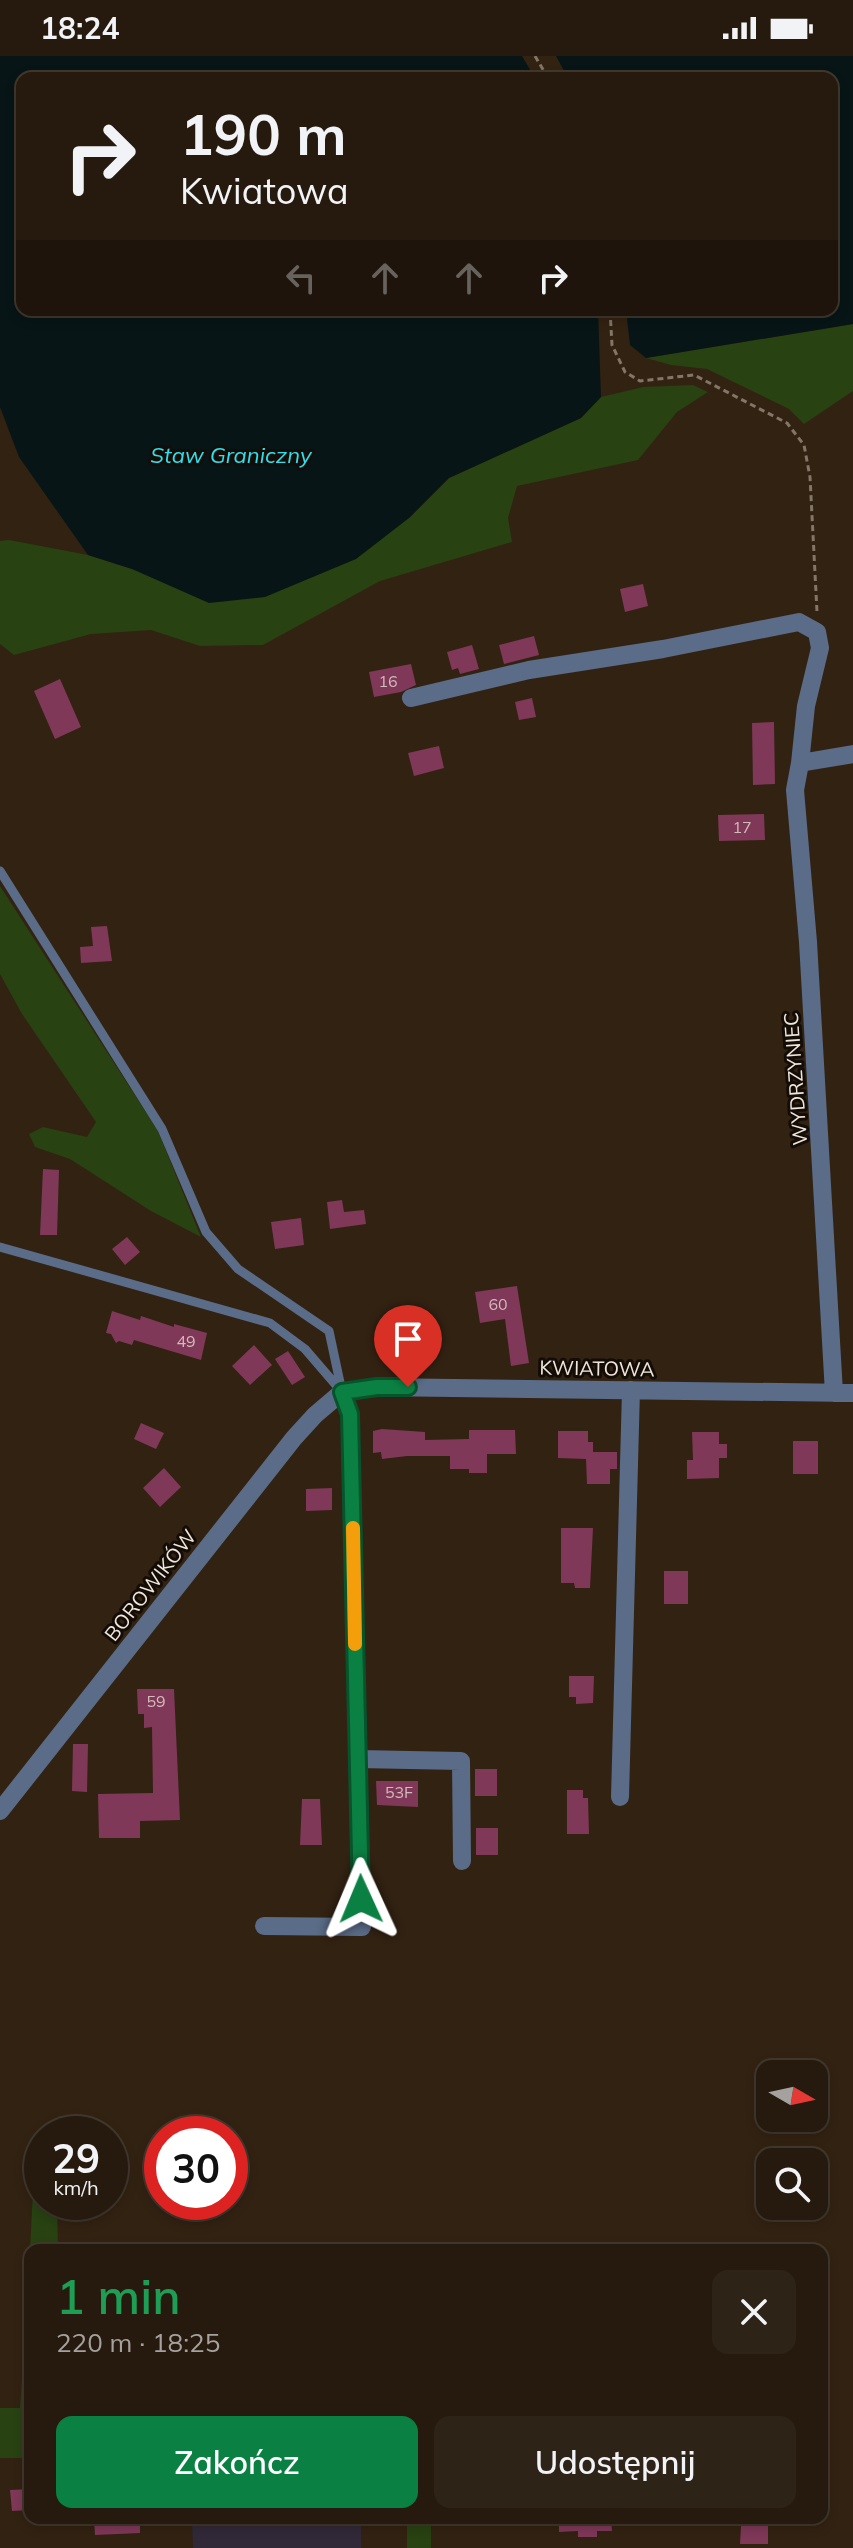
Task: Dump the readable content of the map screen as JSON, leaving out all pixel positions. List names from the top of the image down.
{
  "streets": {
    "street": ["WYDRZYNIEC", "KWIATOWA", "BOROWIKÓW"]
  },
  "crossings": [
    ["WYDRZYNIEC", "KWIATOWA"],
    ["KWIATOWA", "BOROWIKÓW"]
  ],
  "water": ["Staw Graniczny"],
  "house_numbers": [
    "16",
    "17",
    "60",
    "49",
    "59",
    "53F"
  ],
  "north": "right",
  "page": {
    "status": "18:24",
    "turn": ["190 m", "Kwiatowa"],
    "speed": "29 km/h",
    "limit": "30",
    "heading": ["1 min", "220 m · 18:25"],
    "buttons": ["Zakończ", "Udostępnij"]
  }
}
